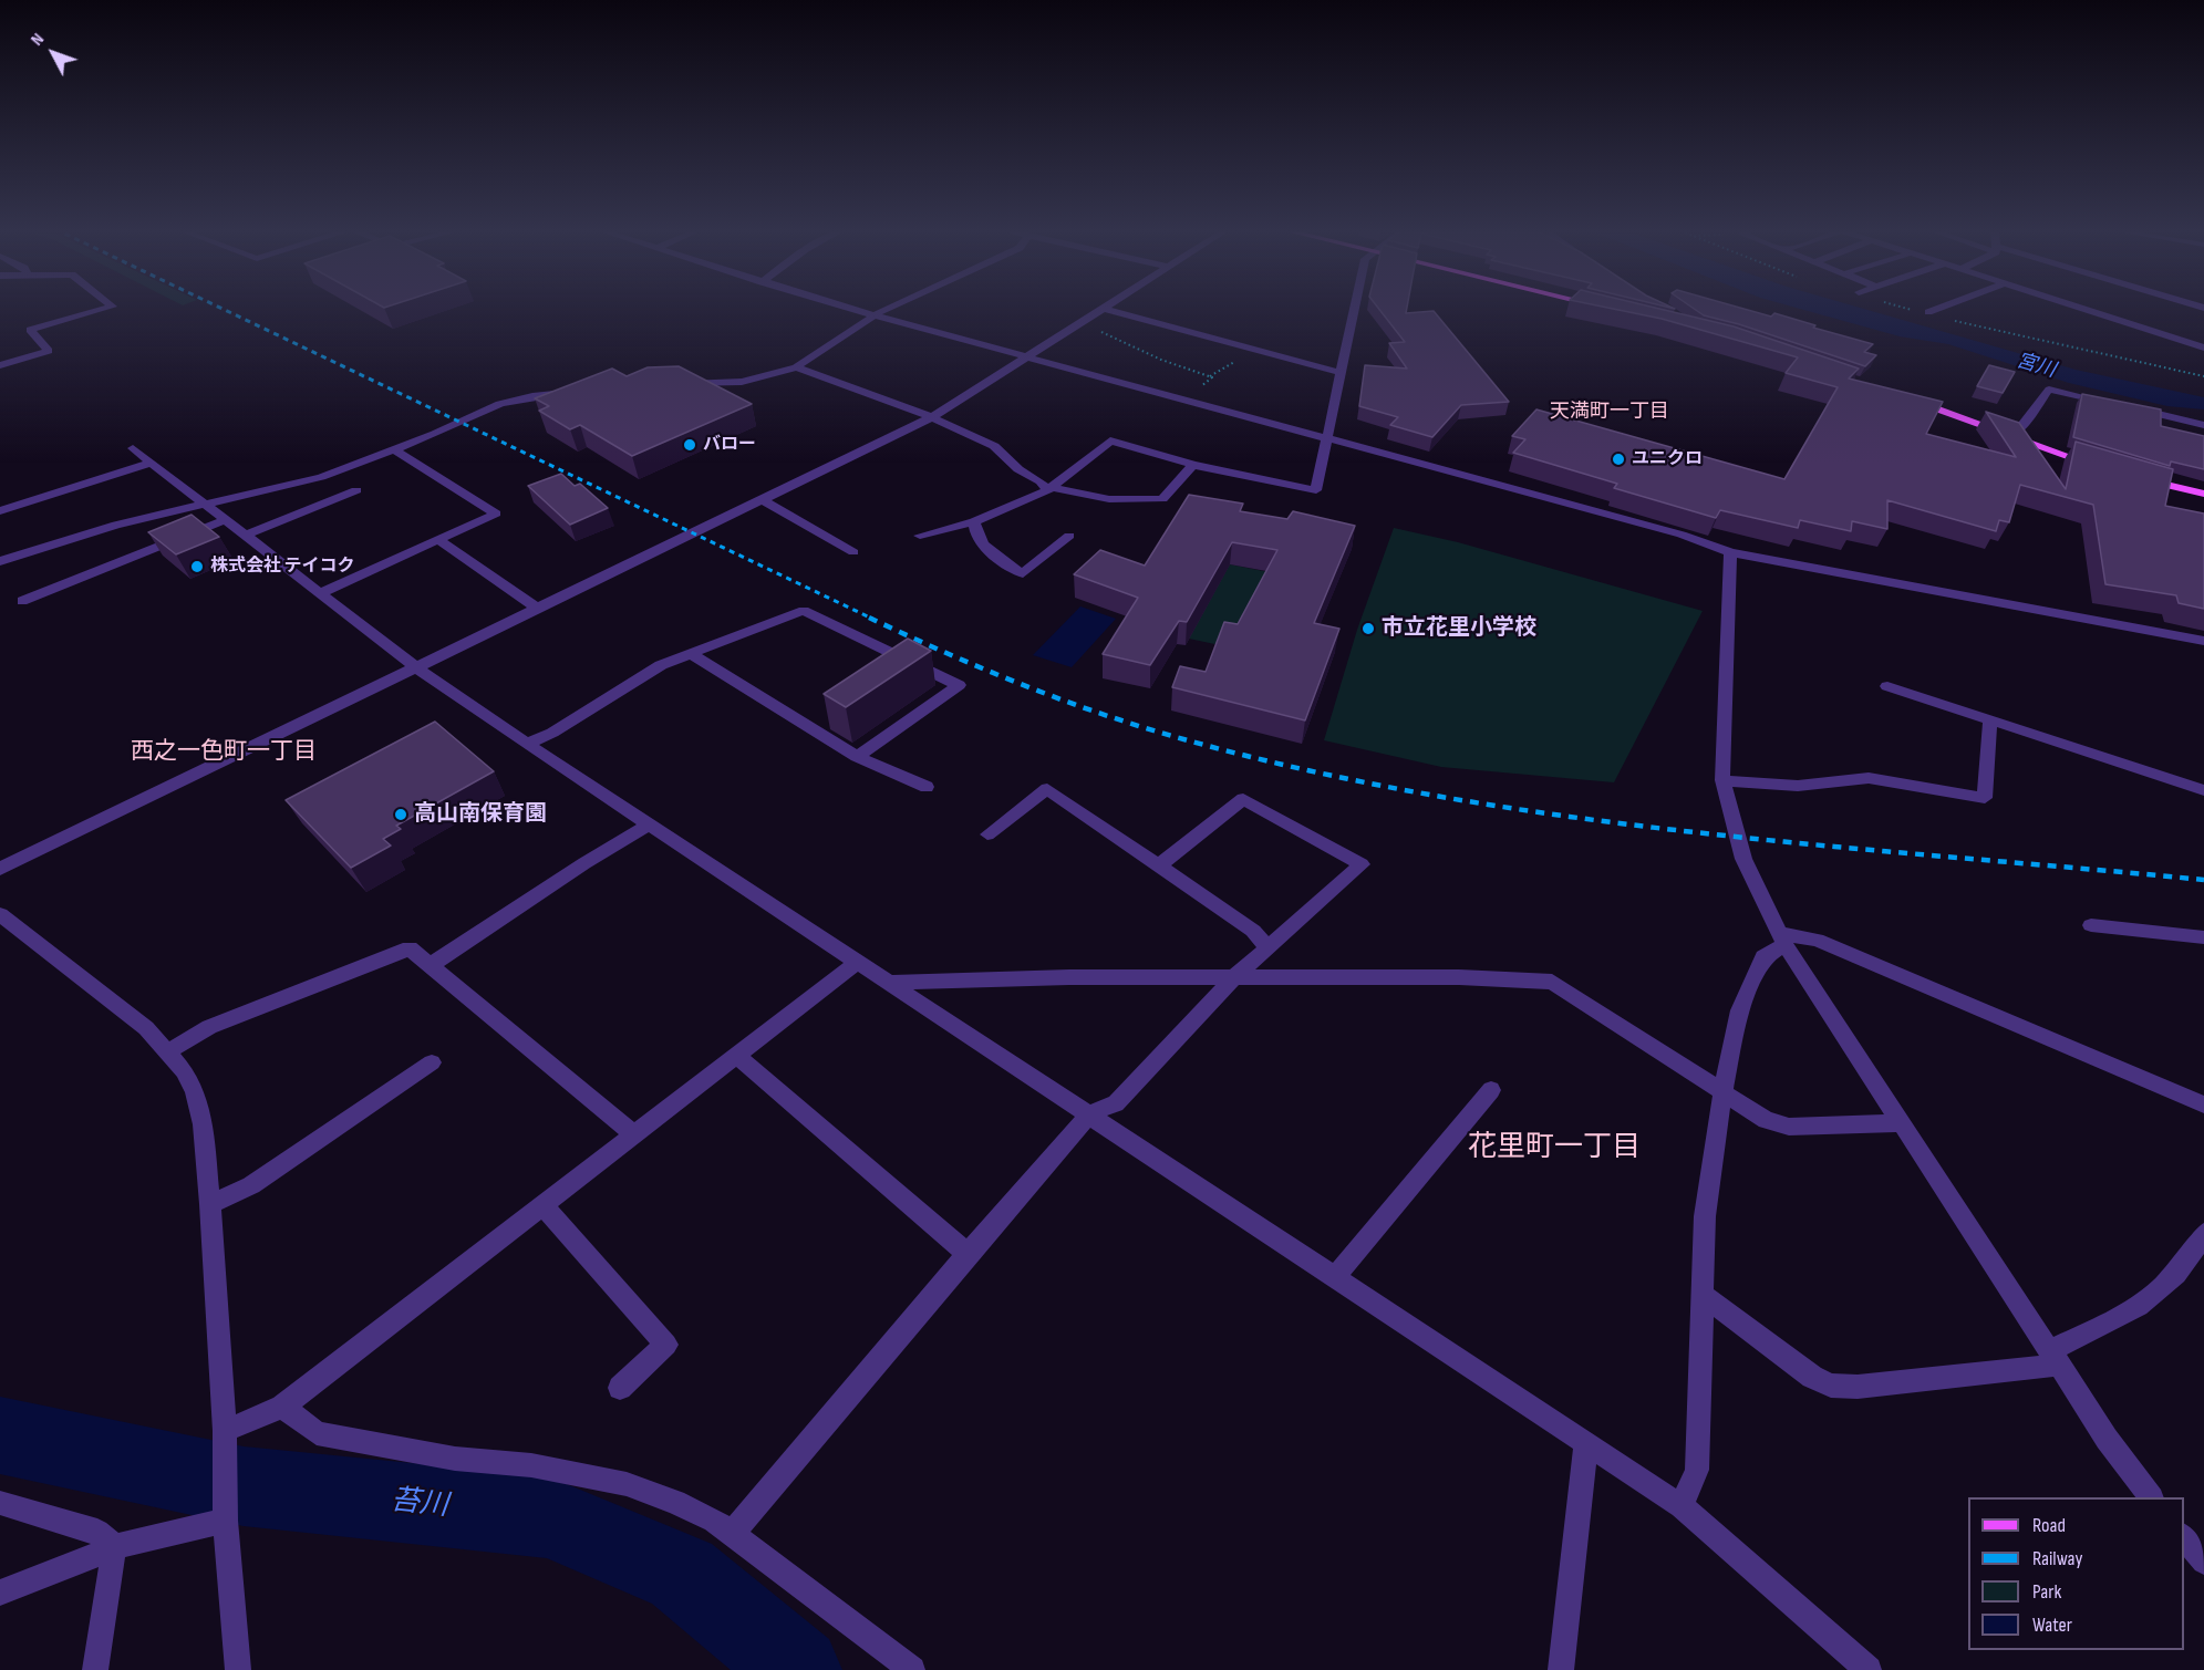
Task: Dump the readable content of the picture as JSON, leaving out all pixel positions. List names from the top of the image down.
{
  "districts": ["天満町一丁目", "西之一色町一丁目", "花里町一丁目"],
  "water": ["宮川", "苔川"],
  "places": [
    "バロー",
    "ユニクロ",
    "株式会社 テイコク",
    "市立花里小学校",
    "高山南保育園"
  ],
  "legend": [
    "Road",
    "Railway",
    "Park",
    "Water"
  ],
  "north": "top left"
}
